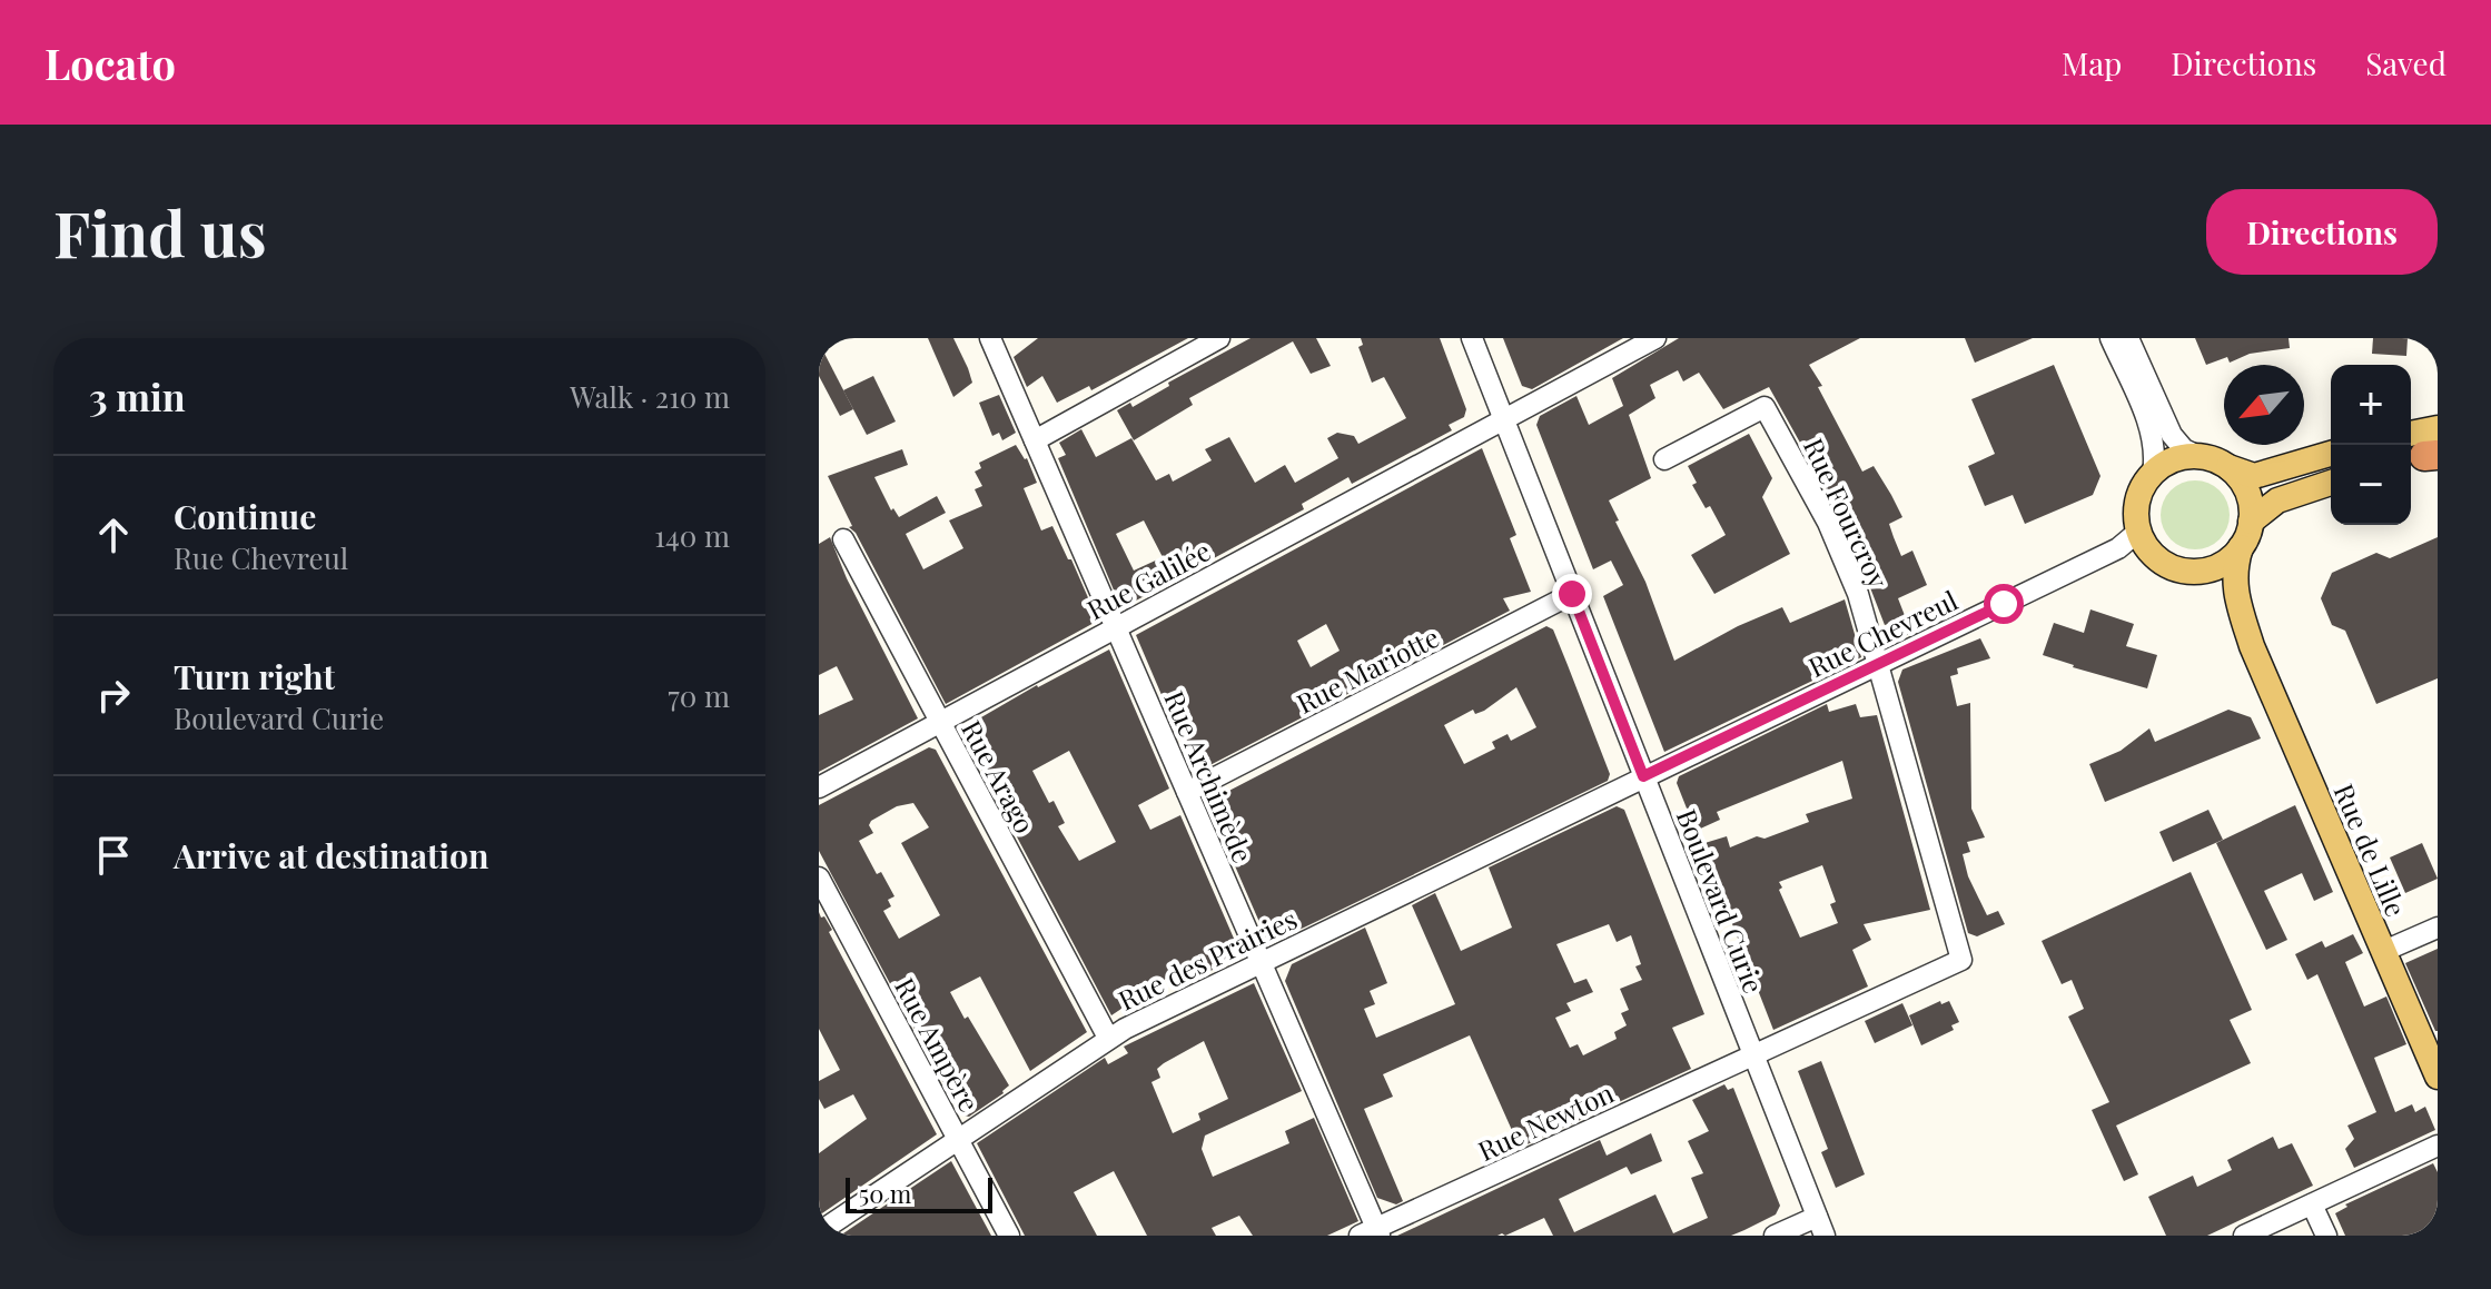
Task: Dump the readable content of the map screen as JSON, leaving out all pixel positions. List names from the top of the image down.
{
  "streets": {
    "main road": ["Rue de Lille"],
    "street": [
      "Rue Fourcroy",
      "Rue Galilée",
      "Rue Chevreul",
      "Rue Mariotte",
      "Rue Arago",
      "Rue Archimède",
      "Boulevard Curie",
      "Rue des Prairies",
      "Rue Ampère",
      "Rue Newton"
    ]
  },
  "crossings": [
    ["Rue Fourcroy", "Rue Chevreul"],
    ["Rue Fourcroy", "Rue Newton"],
    ["Rue Galilée", "Rue Arago"],
    ["Rue Galilée", "Rue Archimède"],
    ["Rue Galilée", "Boulevard Curie"],
    ["Rue Chevreul", "Rue de Lille"],
    ["Rue Chevreul", "Boulevard Curie"],
    ["Rue Chevreul", "Rue des Prairies"],
    ["Rue Mariotte", "Rue Archimède"],
    ["Rue Mariotte", "Boulevard Curie"],
    ["Rue Arago", "Rue des Prairies"],
    ["Rue Archimède", "Rue des Prairies"],
    ["Rue Archimède", "Rue Newton"],
    ["Boulevard Curie", "Rue des Prairies"],
    ["Boulevard Curie", "Rue Newton"],
    ["Rue des Prairies", "Rue Ampère"]
  ],
  "scale_bar": "50 m",
  "north": "bottom left",
  "page": {
    "header": "Locato",
    "nav": ["Map", "Directions", "Saved"],
    "buttons": "Directions",
    "title": "Find us",
    "heading": ["3 min", "Walk · 210 m"],
    "map_buttons": ["+", "−"],
    "list": [
      ["Continue", "Rue Chevreul", "140 m"],
      ["Turn right", "Boulevard Curie", "70 m"],
      "Arrive at destination"
    ],
    "scale": "50 m"
  }
}
